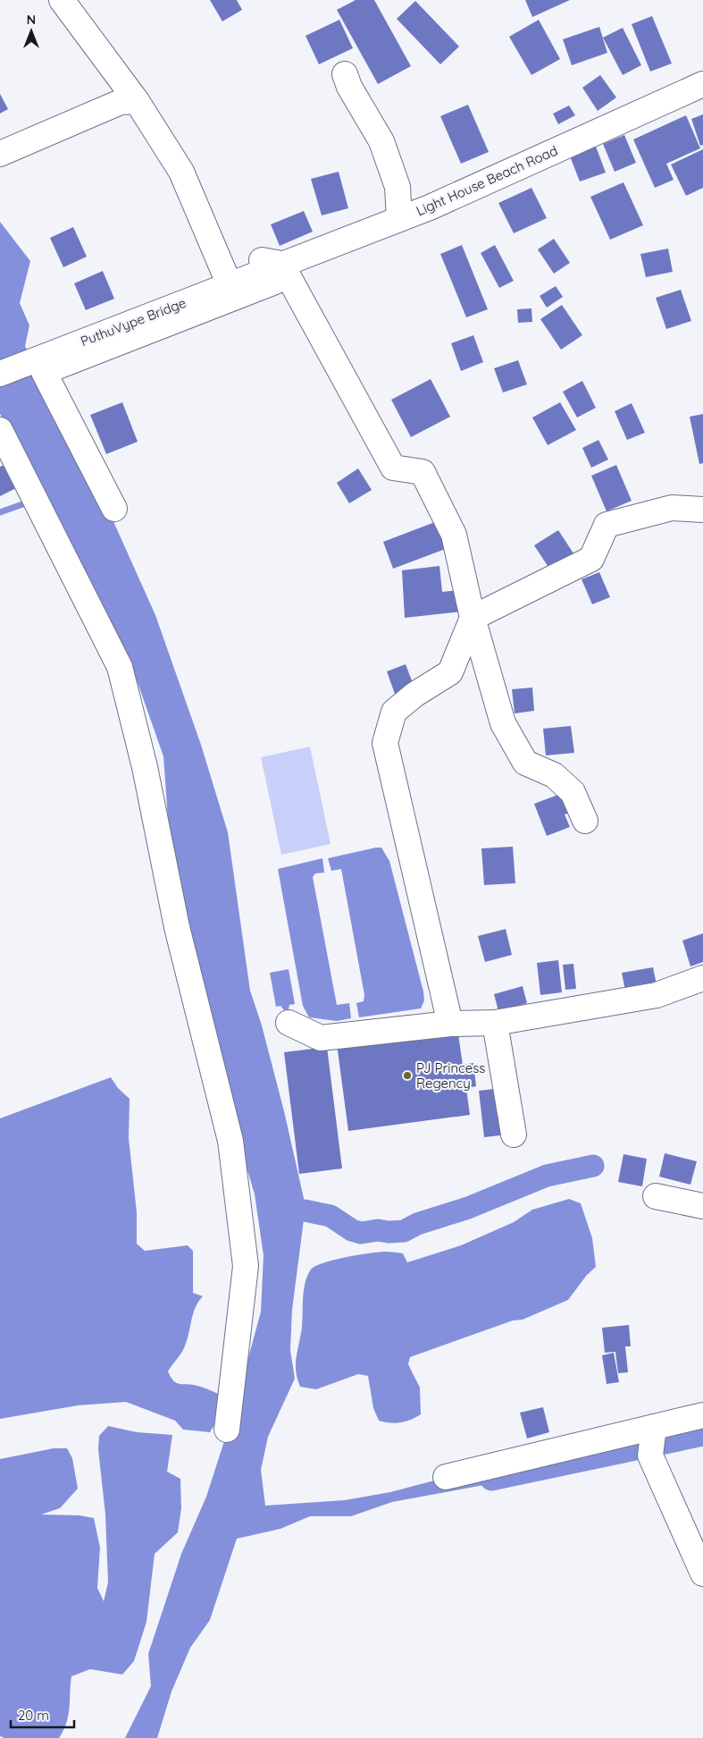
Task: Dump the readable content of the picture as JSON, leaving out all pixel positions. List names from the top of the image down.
{
  "streets": {
    "street": ["Light House Beach Road", "PuthuVype Bridge"]
  },
  "crossings": [
    ["Light House Beach Road", "PuthuVype Bridge"]
  ],
  "places": ["PJ Princess Regency"],
  "scale_bar": "20 m",
  "north": "top"
}
